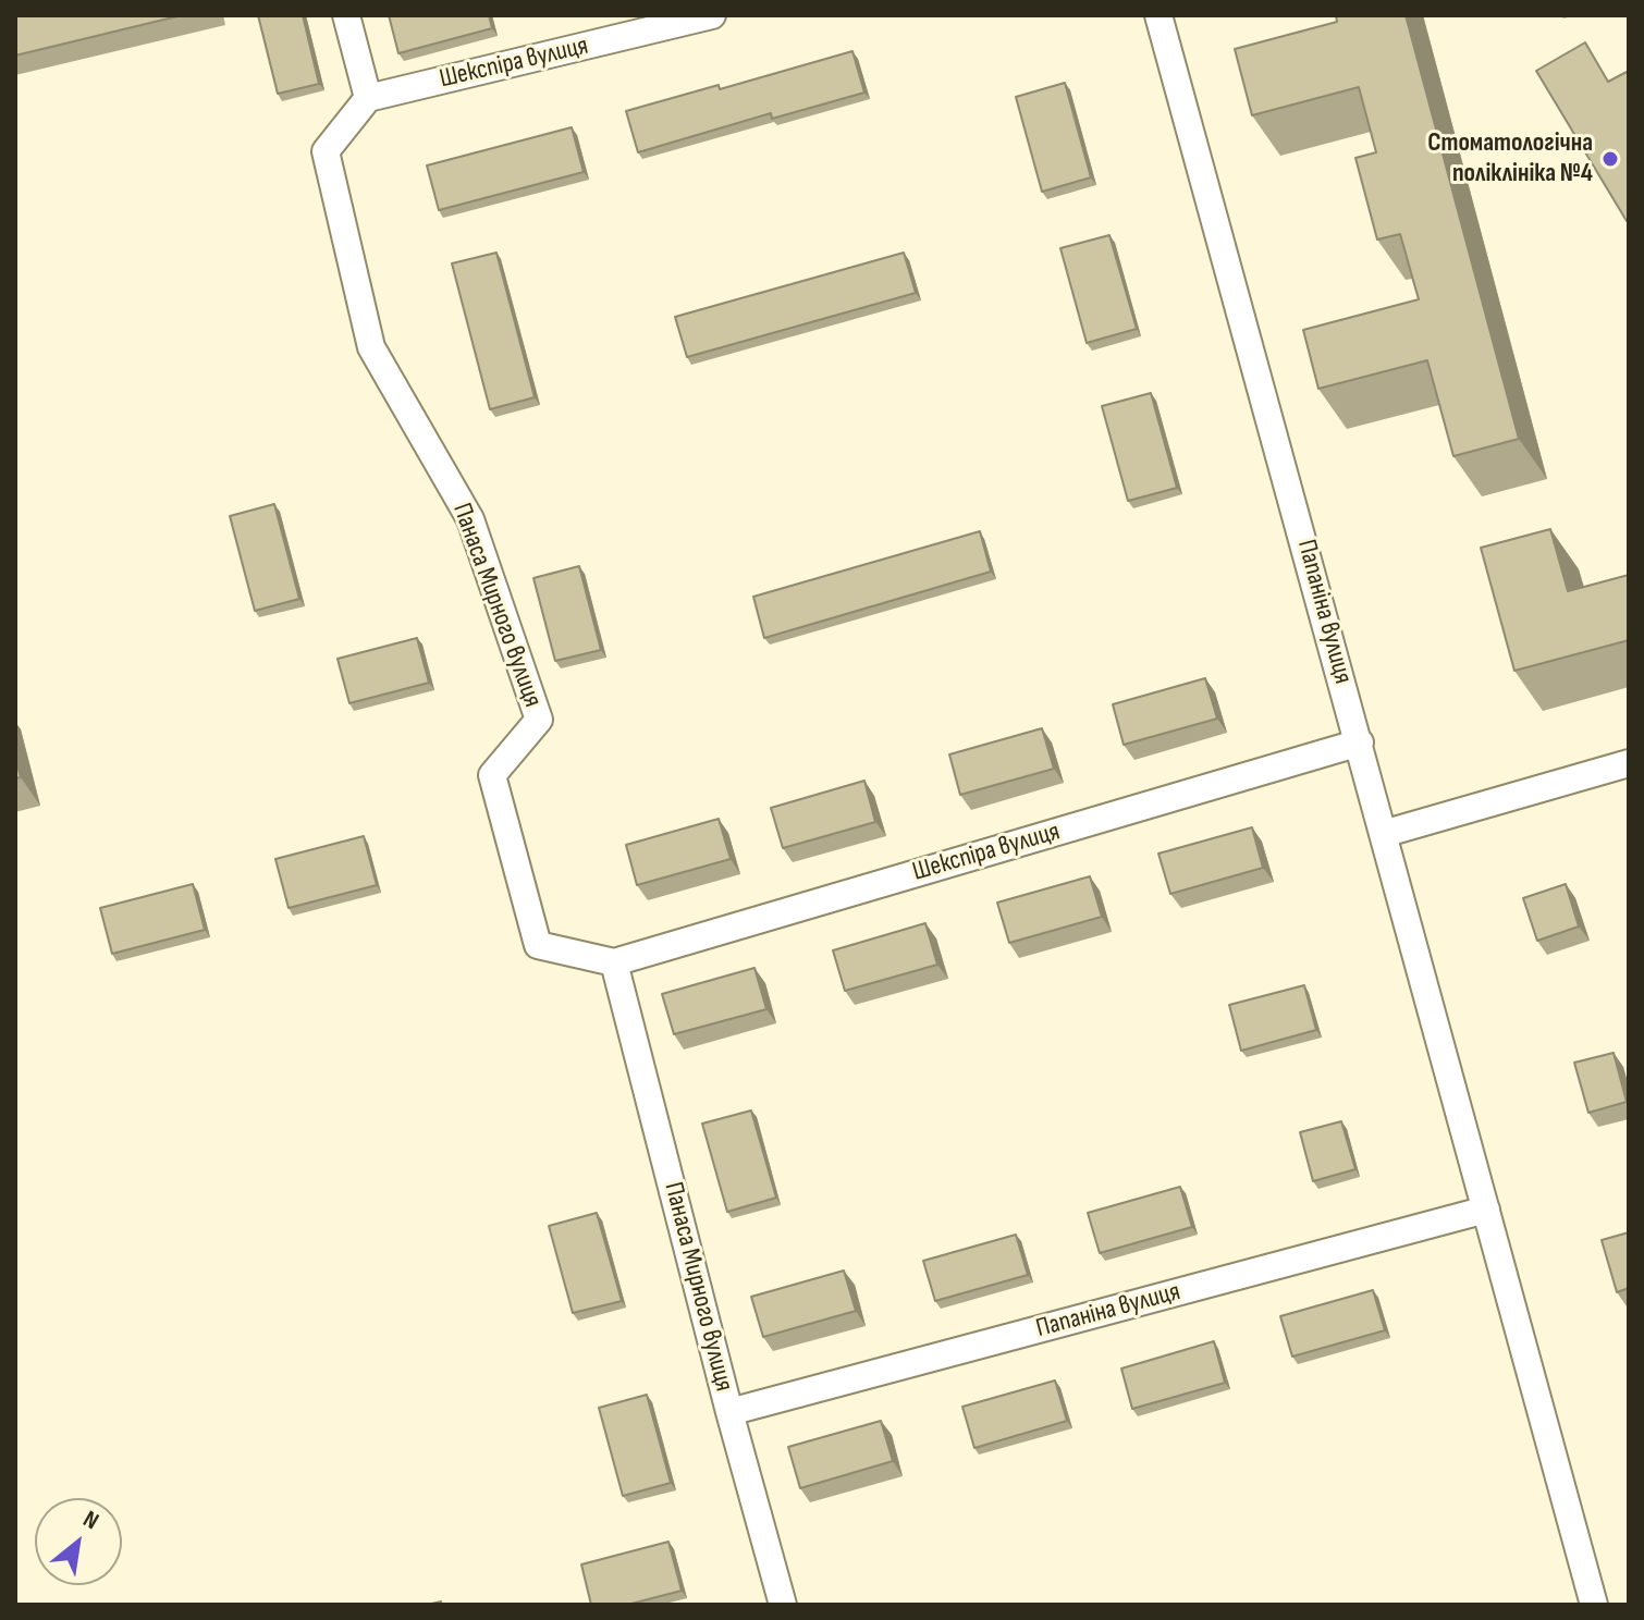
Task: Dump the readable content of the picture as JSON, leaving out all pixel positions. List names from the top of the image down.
{
  "streets": {
    "street": ["Шекспіра вулиця", "Панаса Мирного вулиця", "Папаніна вулиця"]
  },
  "crossings": [
    ["Шекспіра вулиця", "Панаса Мирного вулиця"],
    ["Шекспіра вулиця", "Папаніна вулиця"],
    ["Панаса Мирного вулиця", "Папаніна вулиця"]
  ],
  "places": ["Стоматологічна поліклініка №4"],
  "north": "top right"
}
